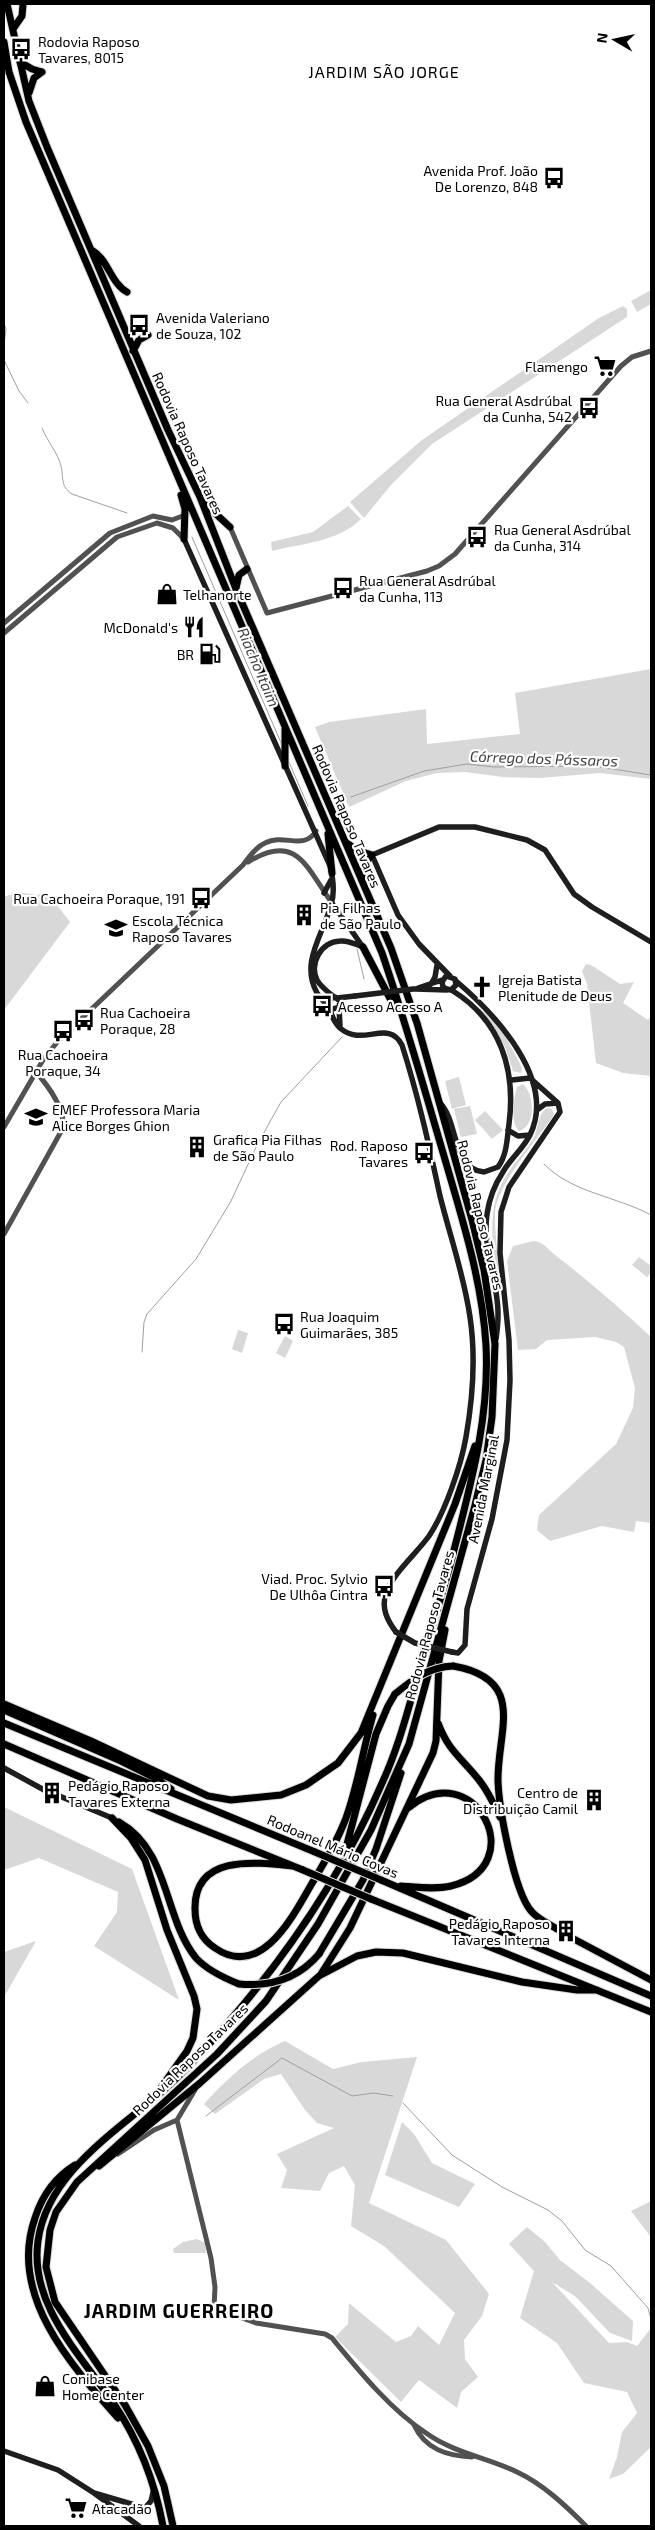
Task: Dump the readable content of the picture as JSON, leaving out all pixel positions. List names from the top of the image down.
{
  "streets": {
    "highway": ["Rodovia Raposo Tavares", "Rodoanel Mário Covas"],
    "main road": ["Avenida Marginal"]
  },
  "crossings": [
    ["Rodovia Raposo Tavares", "Avenida Marginal"]
  ],
  "districts": ["JARDIM SÃO JORGE", "JARDIM GUERREIRO"],
  "water": ["Riacho Itaim", "Córrego dos Pássaros"],
  "places": {
    "bus stop": [
      "Rodovia Raposo Tavares, 8015",
      "Avenida Prof. João De Lorenzo, 848",
      "Avenida Valeriano de Souza, 102",
      "Rua General Asdrúbal da Cunha, 542",
      "Rua General Asdrúbal da Cunha, 314",
      "Rua General Asdrúbal da Cunha, 113",
      "Rua Cachoeira Poraque, 191",
      "Acesso Acesso A",
      "Rua Cachoeira Poraque, 28",
      "Rua Cachoeira Poraque, 34",
      "Rod. Raposo Tavares",
      "Rua Joaquim Guimarães, 385",
      "Viad. Proc. Sylvio De Ulhôa Cintra"
    ],
    "supermarket": ["Flamengo", "Atacadão"],
    "shop": ["Telhanorte", "Conibase Home Center"],
    "restaurant": ["McDonald's"],
    "fuel station": ["BR"],
    "building": [
      "Pia Filhas de São Paulo",
      "Grafica Pia Filhas de São Paulo",
      "Pedágio Raposo Tavares Externa",
      "Centro de Distribuição Camil",
      "Pedágio Raposo Tavares Interna"
    ],
    "school or university": ["Escola Técnica Raposo Tavares", "EMEF Professora Maria Alice Borges Ghion"],
    "church": ["Igreja Batista Plenitude de Deus"]
  },
  "north": "left"
}
